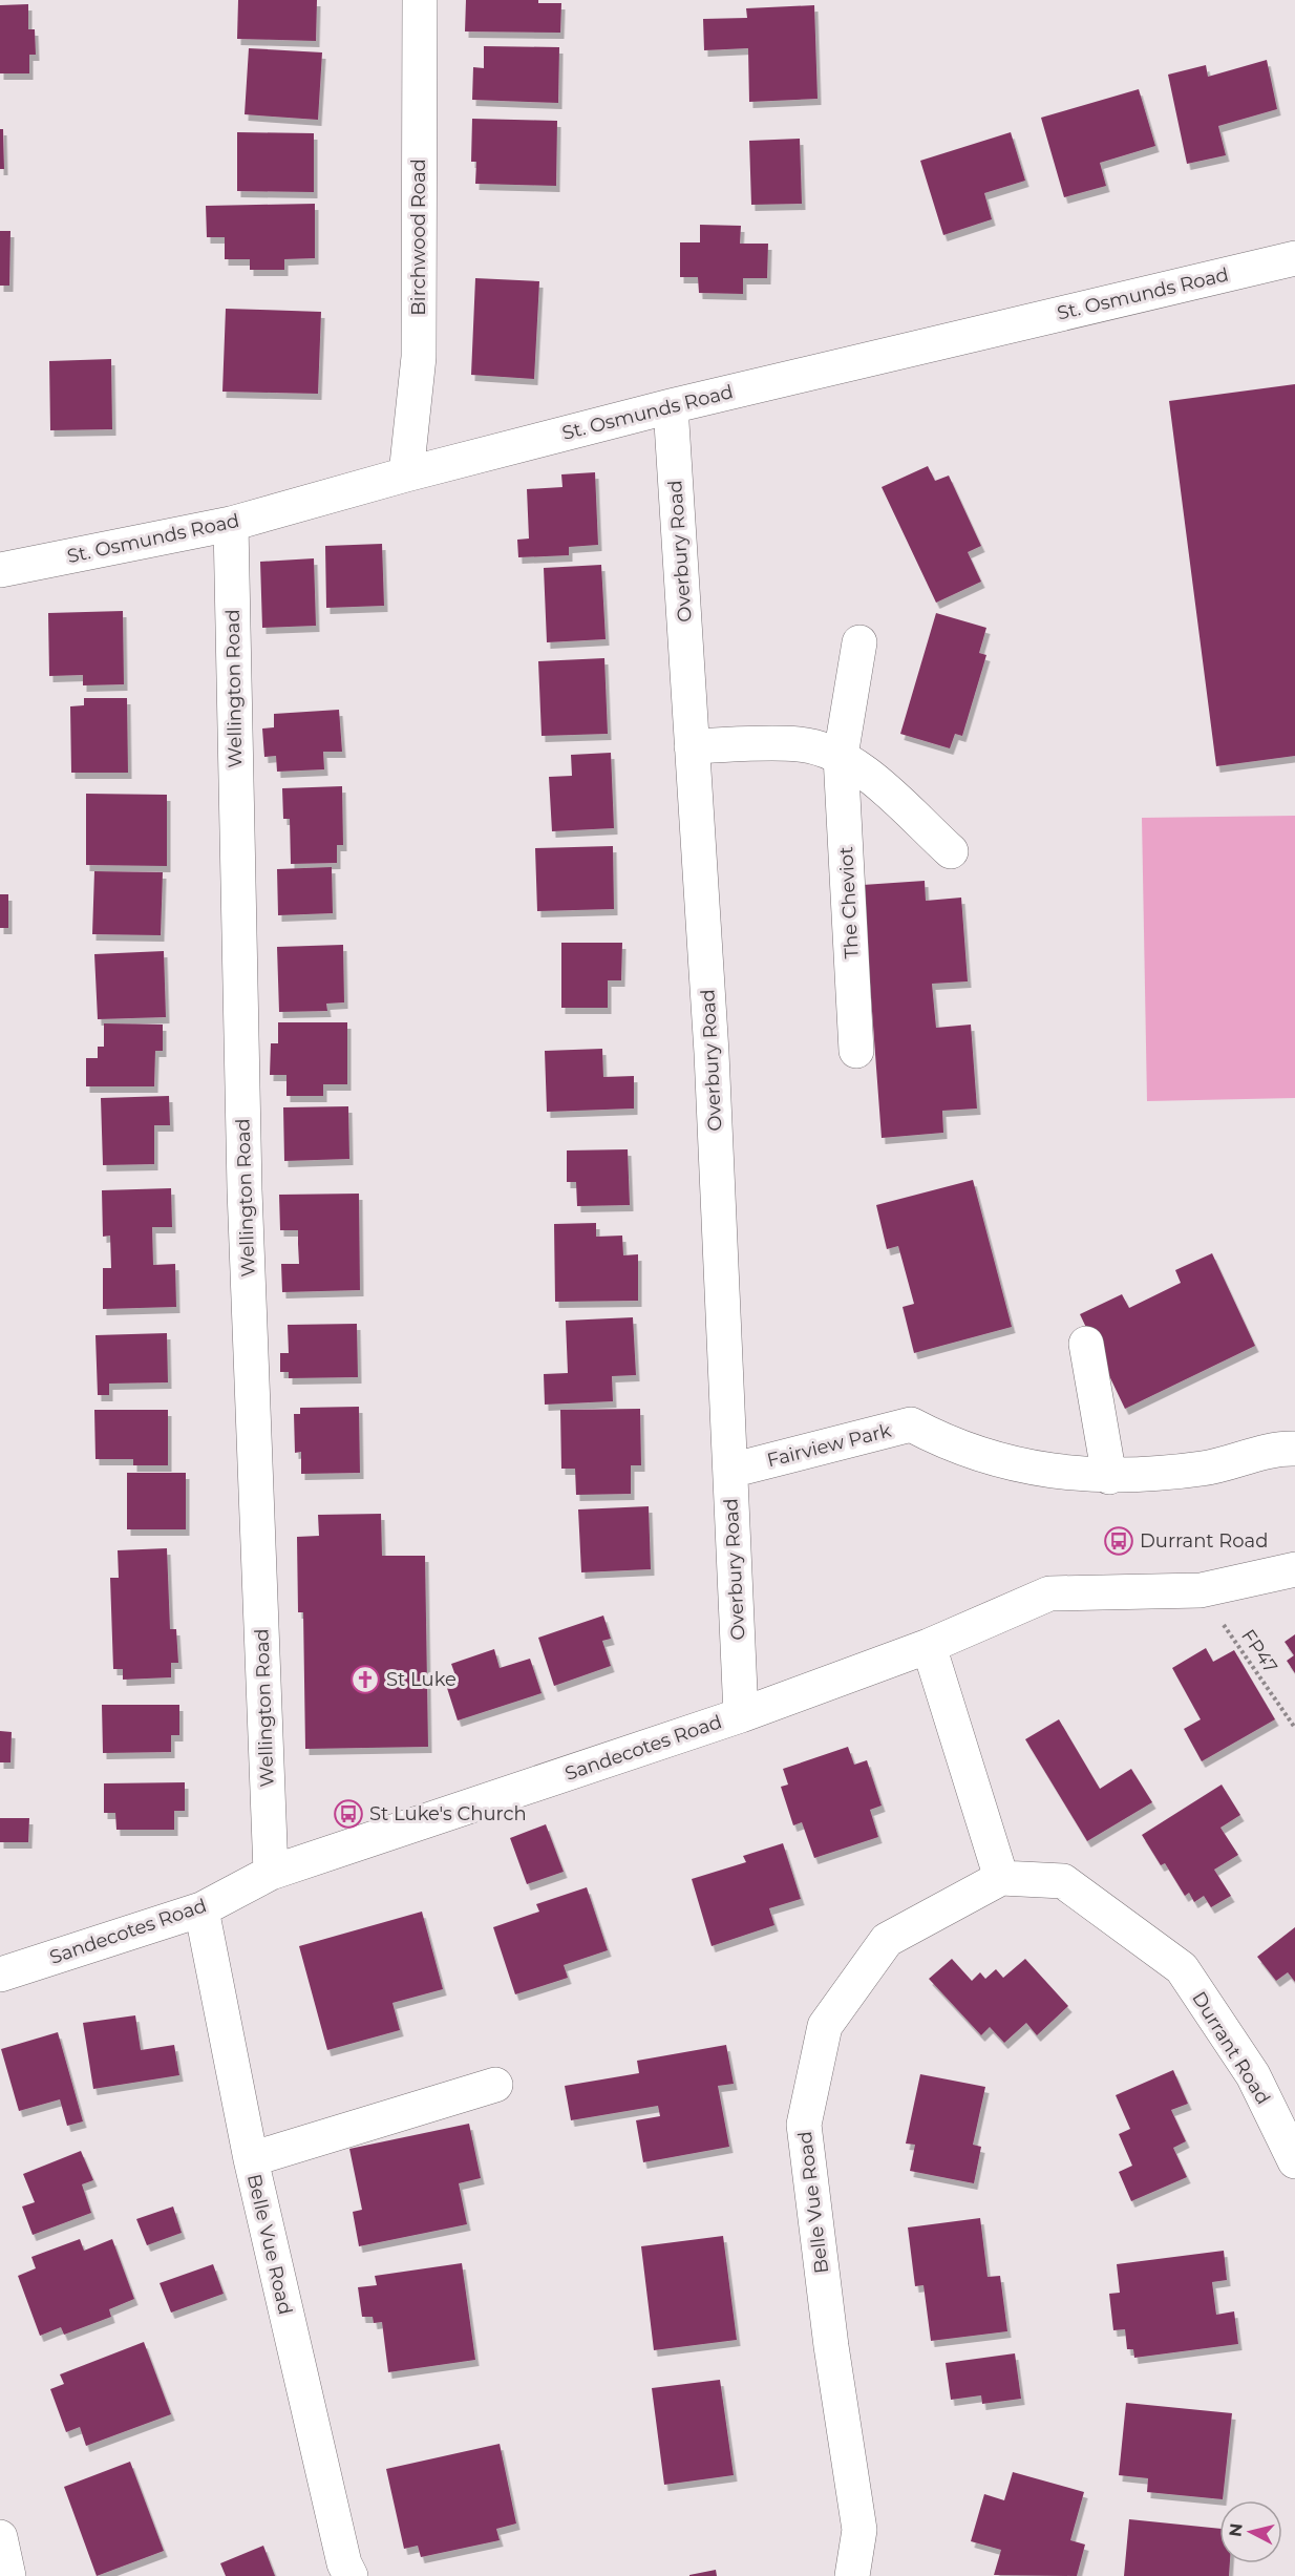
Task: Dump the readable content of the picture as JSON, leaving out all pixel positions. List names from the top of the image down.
{
  "streets": {
    "street": [
      "Birchwood Road",
      "St. Osmunds Road",
      "Overbury Road",
      "Wellington Road",
      "The Cheviot",
      "Fairview Park",
      "Sandecotes Road",
      "Durrant Road",
      "Belle Vue Road"
    ],
    "path": ["FP47"]
  },
  "crossings": [
    ["Birchwood Road", "St. Osmunds Road"],
    ["St. Osmunds Road", "Overbury Road"],
    ["St. Osmunds Road", "Wellington Road"],
    ["Overbury Road", "Fairview Park"],
    ["Overbury Road", "Sandecotes Road"],
    ["Wellington Road", "Sandecotes Road"],
    ["FP47", "Sandecotes Road"],
    ["Sandecotes Road", "Belle Vue Road"],
    ["Durrant Road", "Belle Vue Road"]
  ],
  "places": {
    "bus stop": ["Durrant Road", "St Luke's Church"],
    "church": ["St Luke"]
  },
  "north": "left"
}
